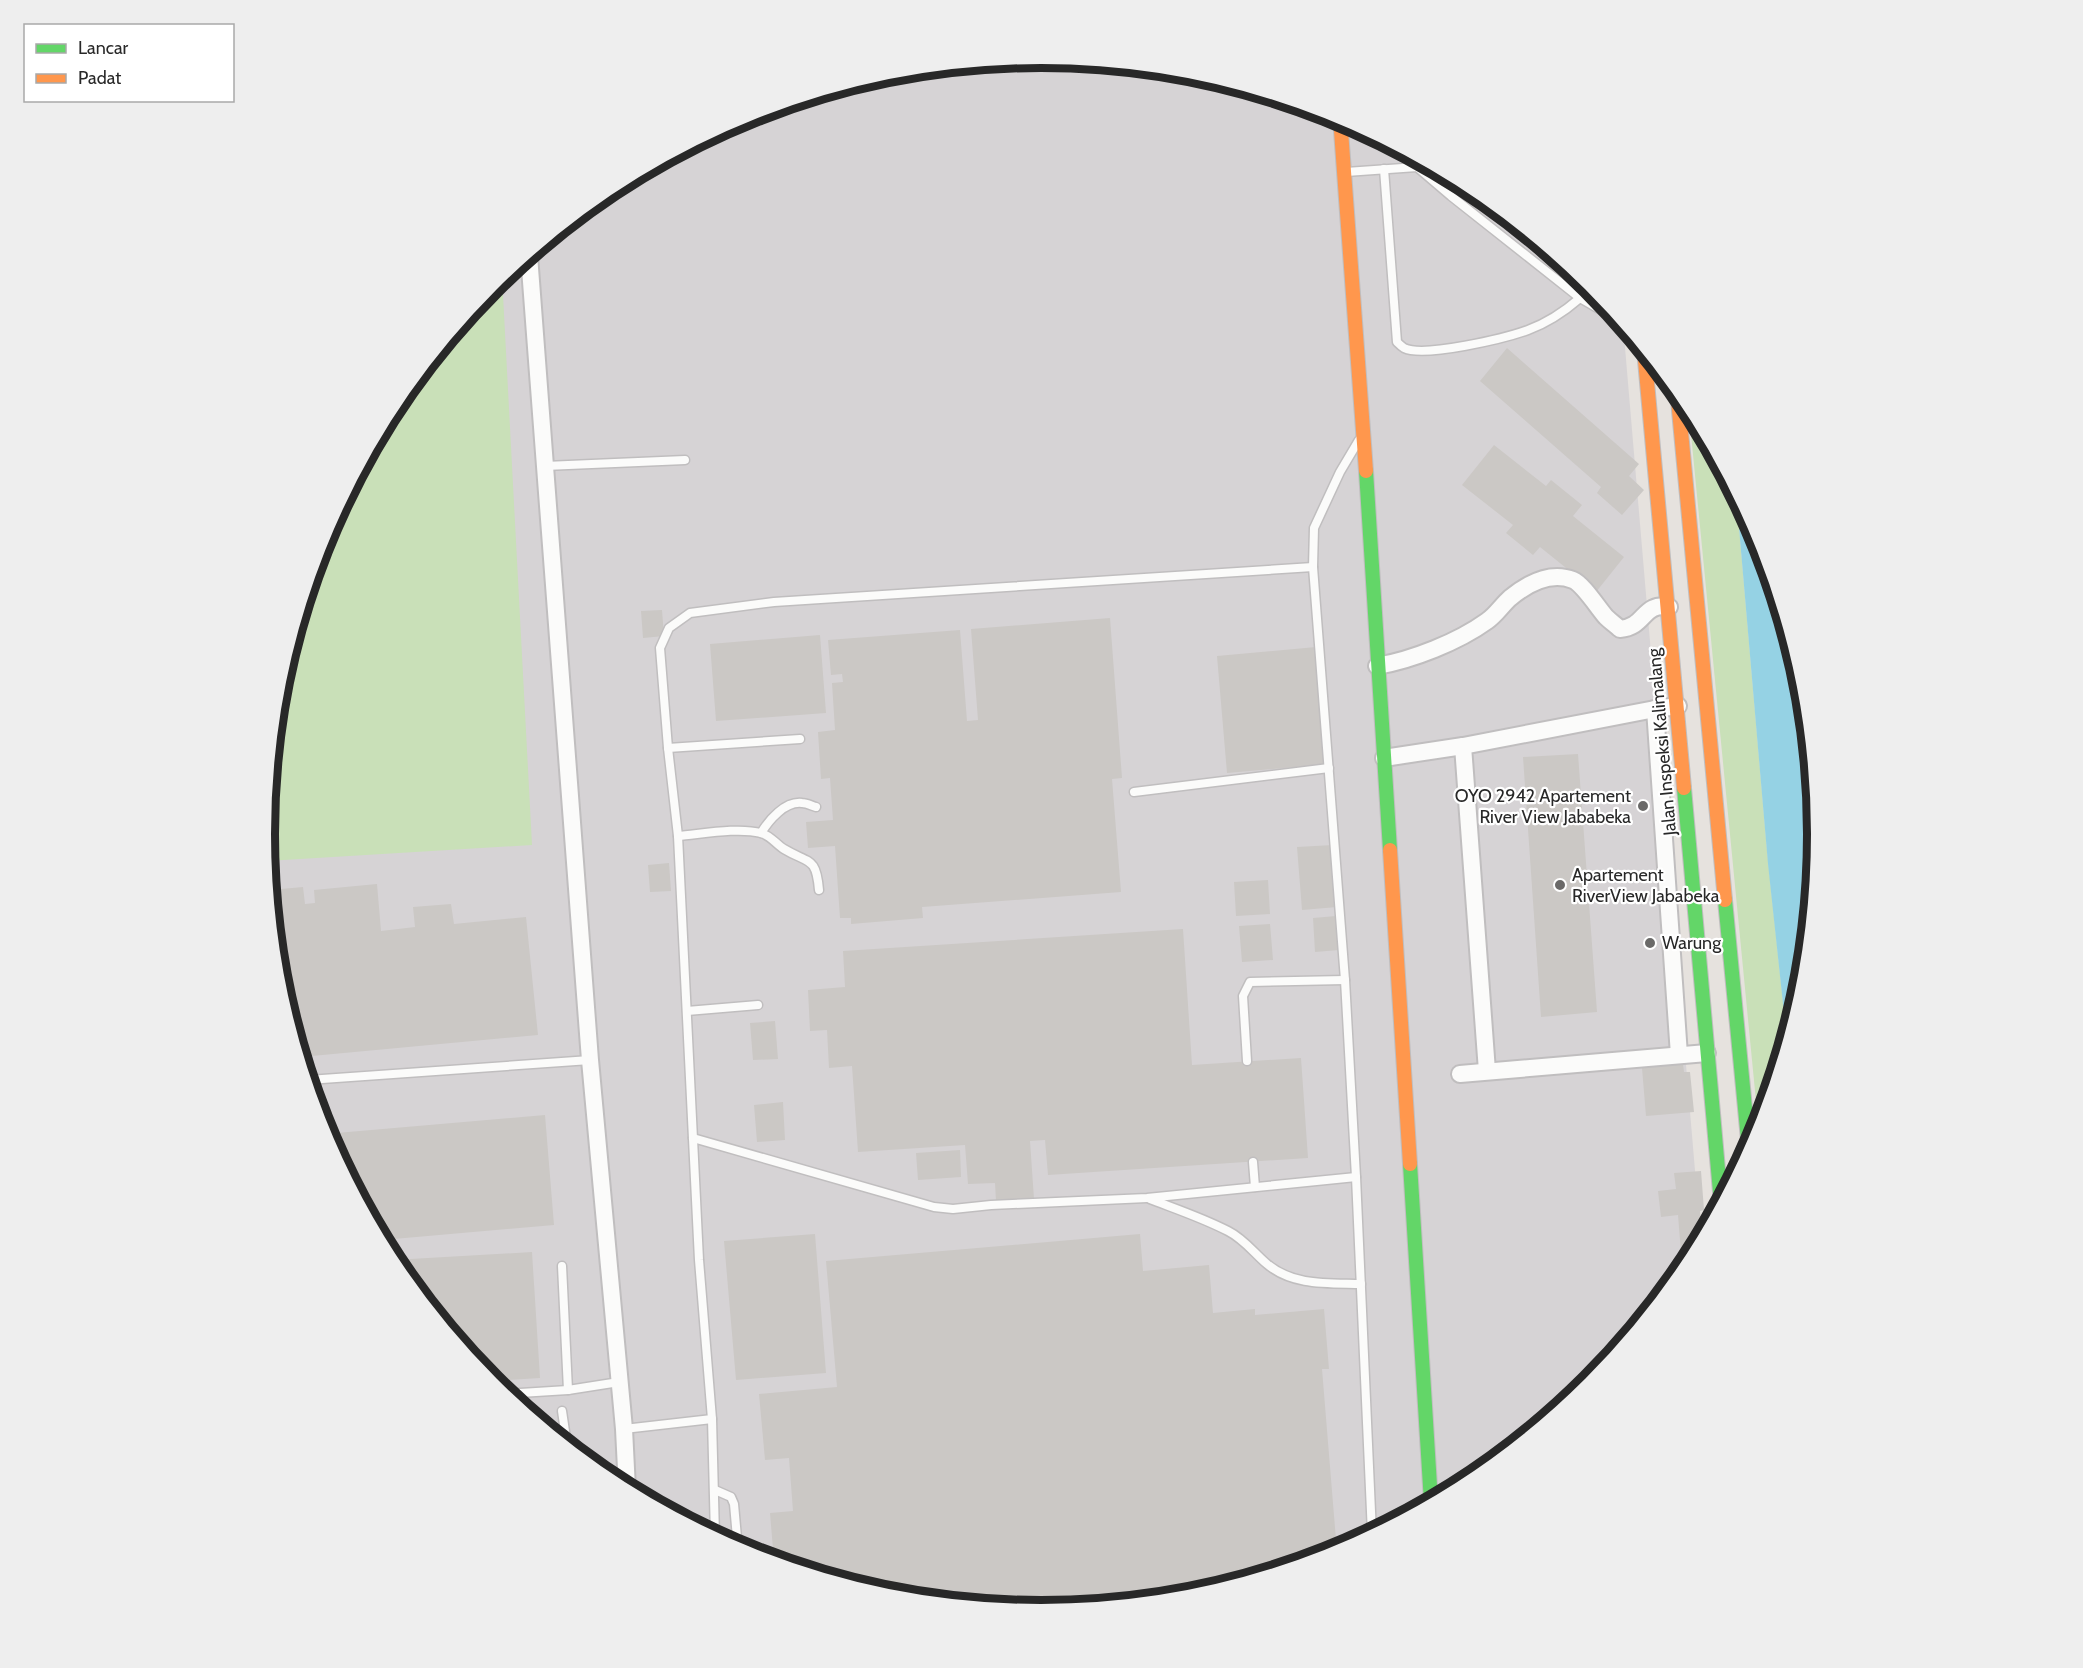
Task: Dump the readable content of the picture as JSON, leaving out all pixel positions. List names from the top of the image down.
{
  "streets": {
    "main road": ["Jalan Inspeksi Kalimalang"]
  },
  "places": ["OYO 2942 Apartement River View Jababeka", "Apartement RiverView Jababeka", "Warung"],
  "legend": ["Lancar", "Padat"]
}
